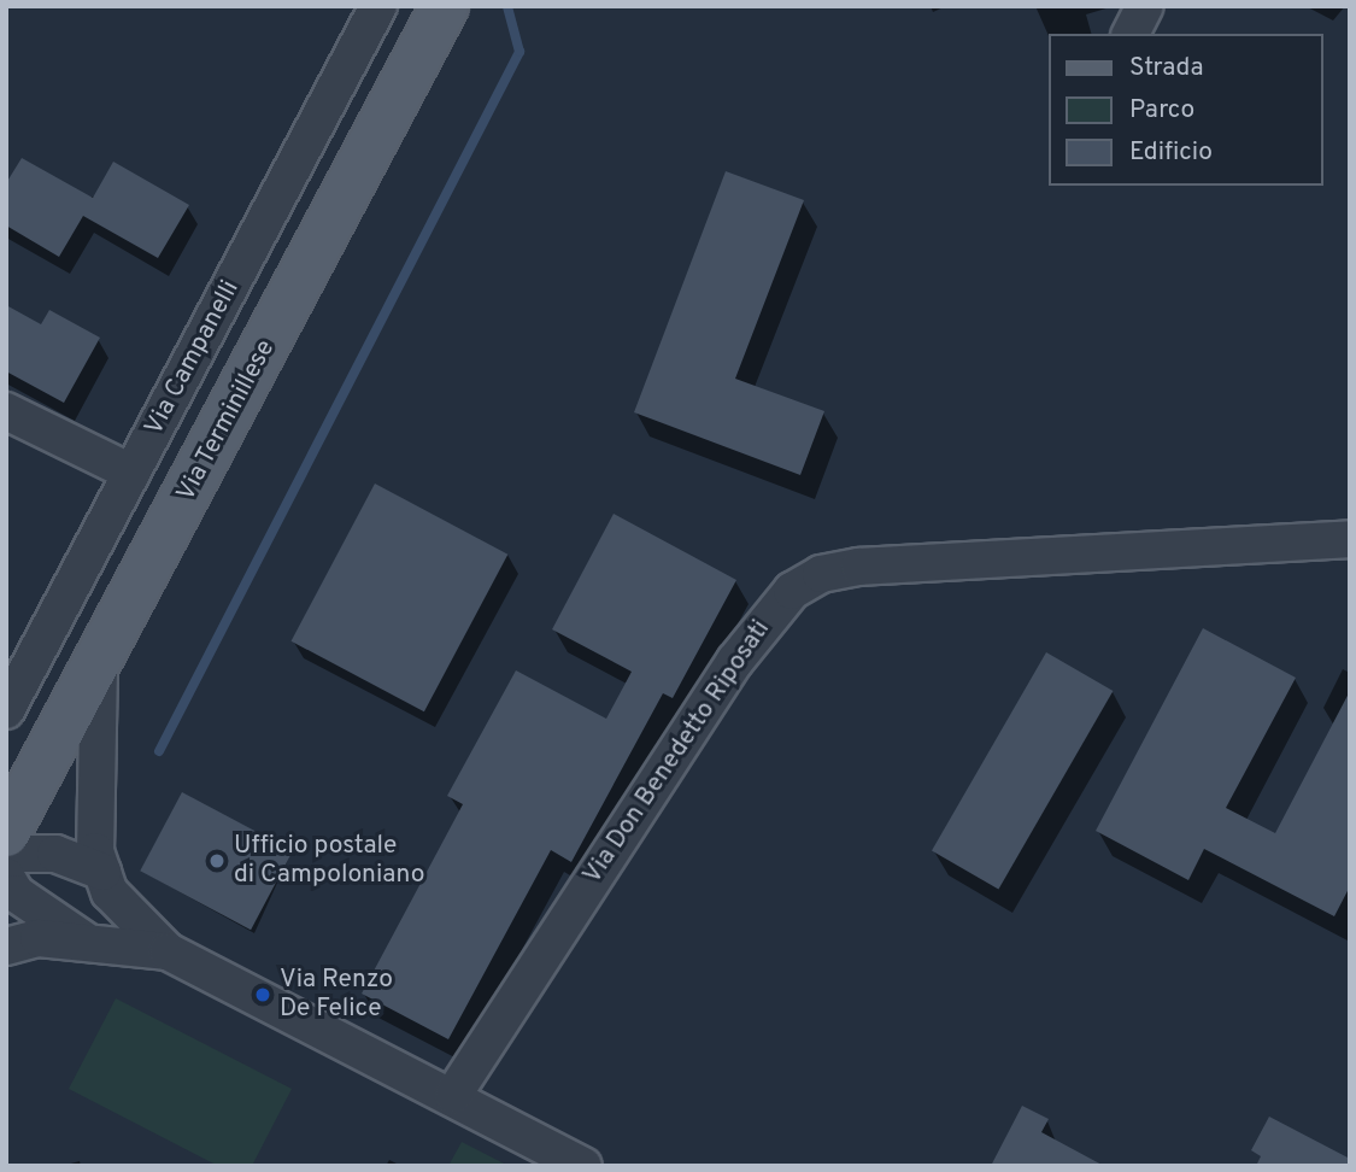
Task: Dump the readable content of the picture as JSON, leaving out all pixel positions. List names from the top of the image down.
{
  "streets": {
    "main road": ["Via Terminillese"],
    "street": ["Via Campanelli", "Via Don Benedetto Riposati"]
  },
  "places": ["Ufficio postale di Campoloniano", "Via Renzo De Felice"],
  "legend": ["Strada", "Parco", "Edificio"]
}
